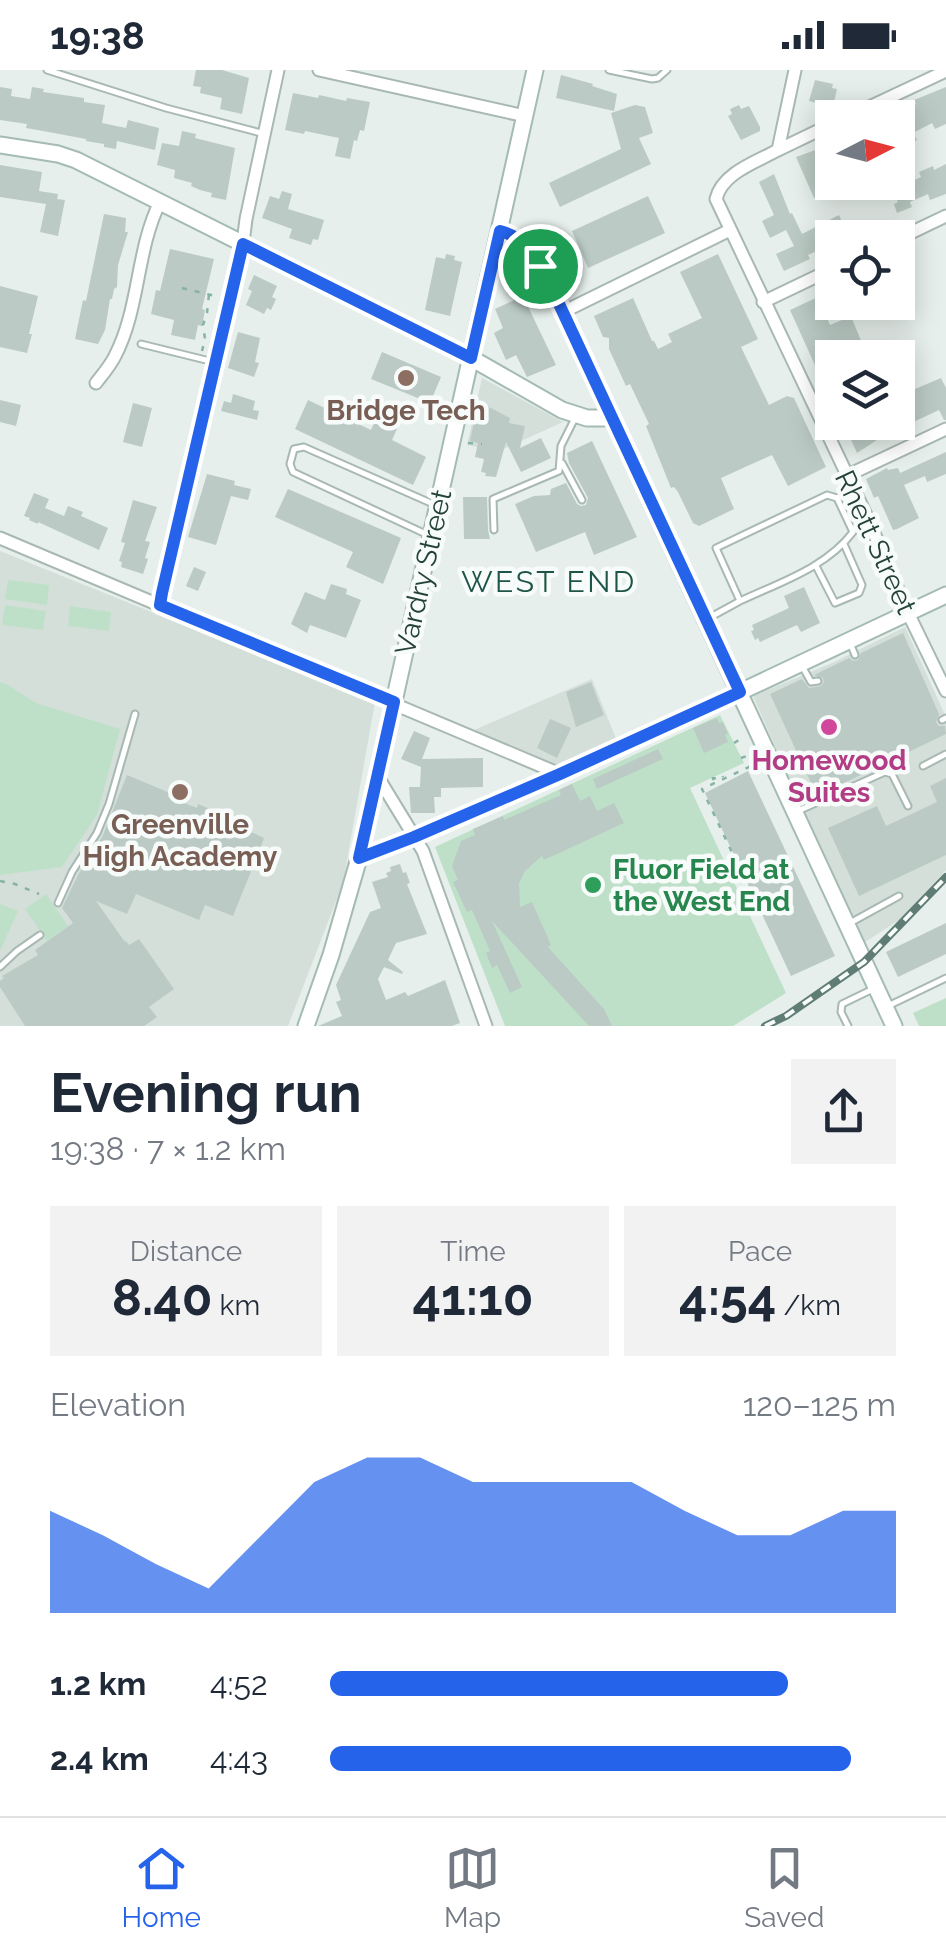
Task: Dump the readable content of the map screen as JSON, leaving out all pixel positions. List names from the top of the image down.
{
  "streets": {
    "main road": ["Vardry Street"],
    "street": ["Rhett Street"]
  },
  "districts": ["WEST END"],
  "places": [
    "Bridge Tech",
    "Homewood Suites",
    "Greenville High Academy",
    "Fluor Field at the West End"
  ],
  "north": "right",
  "page": {
    "status": "19:38",
    "heading": ["Evening run", "19:38 · 7 × 1.2 km"],
    "stats": [
      ["Distance", "8.40 km"],
      ["Time", "41:10"],
      ["Pace", "4:54 /km"]
    ],
    "chart": ["Elevation", "120–125 m"],
    "list": [
      {
        "name": "1.2 km",
        "note": "4:52"
      },
      {
        "name": "2.4 km",
        "note": "4:43"
      }
    ],
    "tabs": ["Home", "Map", "Saved"]
  }
}
